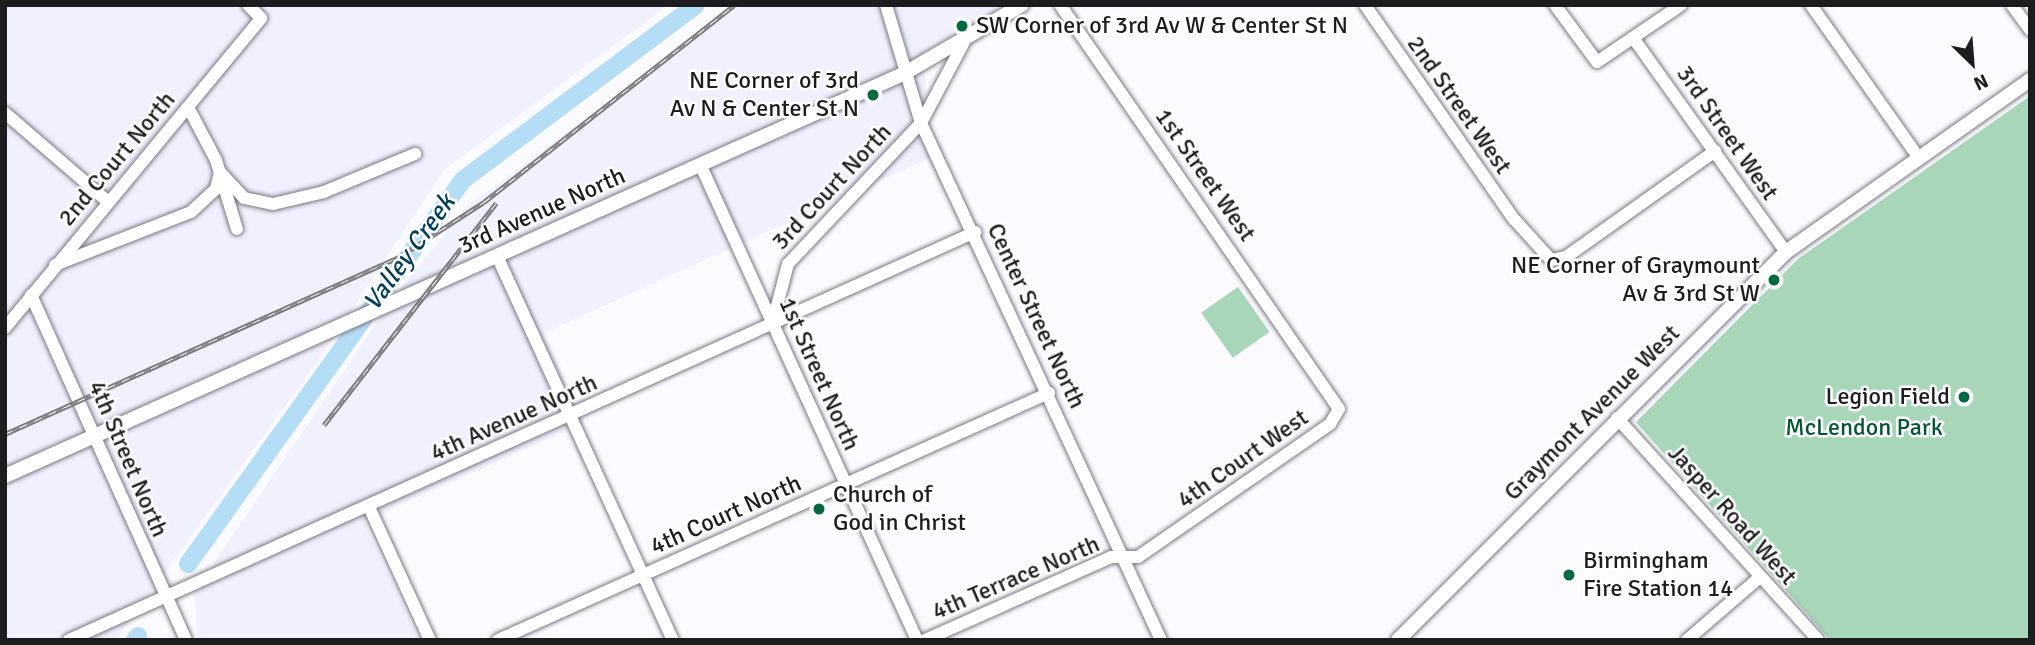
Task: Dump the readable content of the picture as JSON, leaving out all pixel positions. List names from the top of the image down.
{
  "streets": {
    "main road": ["3rd Avenue North", "Graymont Avenue West"],
    "street": [
      "2nd Street West",
      "3rd Street West",
      "2nd Court North",
      "1st Street West",
      "3rd Court North",
      "Center Street North",
      "1st Street North",
      "4th Avenue North",
      "4th Street North",
      "4th Court West",
      "4th Court North",
      "Jasper Road West",
      "4th Terrace North"
    ]
  },
  "crossings": [
    ["2nd Street West", "3rd Street West"],
    ["3rd Street West", "Graymont Avenue West"],
    ["2nd Court North", "4th Street North"],
    ["1st Street West", "4th Court West"],
    ["3rd Court North", "3rd Avenue North"],
    ["3rd Court North", "Center Street North"],
    ["3rd Court North", "1st Street North"],
    ["3rd Court North", "4th Avenue North"],
    ["3rd Avenue North", "Center Street North"],
    ["3rd Avenue North", "1st Street North"],
    ["3rd Avenue North", "4th Street North"],
    ["Center Street North", "4th Avenue North"],
    ["Center Street North", "4th Court West"],
    ["Center Street North", "4th Court North"],
    ["Center Street North", "4th Terrace North"],
    ["1st Street North", "4th Avenue North"],
    ["1st Street North", "4th Court North"],
    ["Graymont Avenue West", "Jasper Road West"],
    ["4th Avenue North", "4th Street North"],
    ["4th Court West", "4th Terrace North"]
  ],
  "water": ["Valley Creek"],
  "parks": ["McLendon Park"],
  "places": [
    "SW Corner of 3rd Av W & Center St N",
    "NE Corner of 3rd Av N & Center St N",
    "NE Corner of Graymount Av & 3rd St W",
    "Legion Field",
    "Church of God in Christ",
    "Birmingham Fire Station 14"
  ],
  "north": "bottom right"
}
